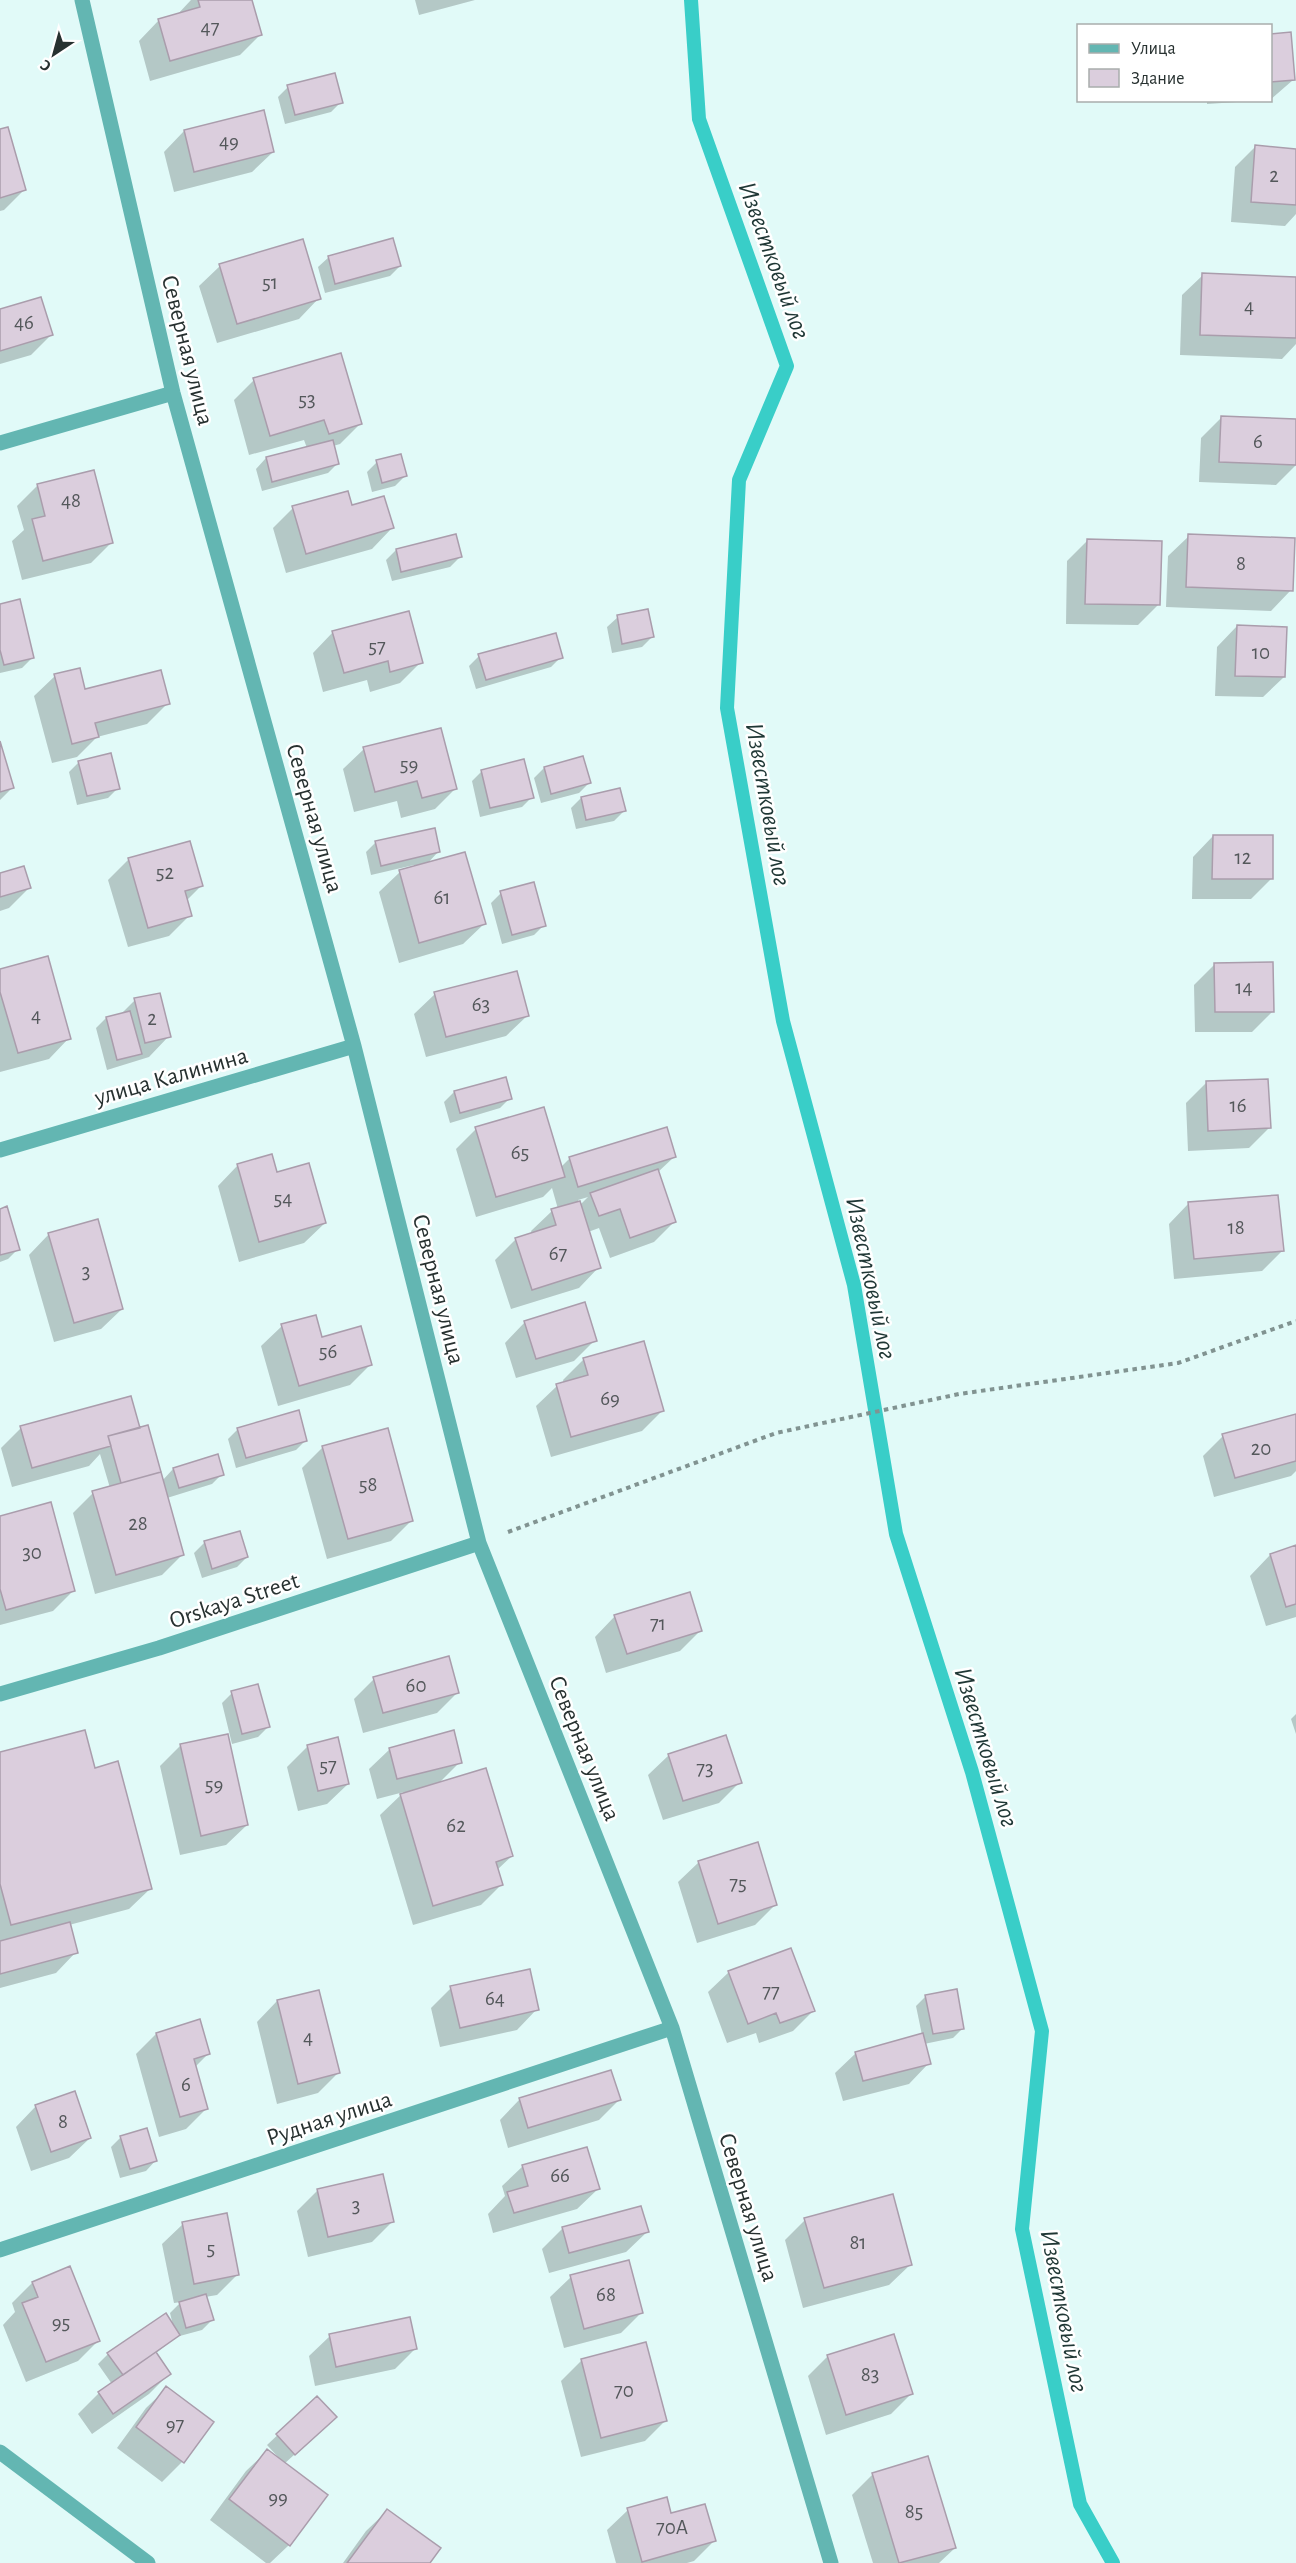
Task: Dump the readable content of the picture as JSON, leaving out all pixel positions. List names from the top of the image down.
{
  "streets": {
    "street": [
      "Северная улица",
      "улица Калинина",
      "Orskaya Street",
      "Рудная улица"
    ]
  },
  "crossings": [
    ["Северная улица", "улица Калинина"],
    ["Северная улица", "Orskaya Street"],
    ["Северная улица", "Рудная улица"]
  ],
  "water": ["Известковый лог"],
  "house_numbers": [
    "47",
    "49",
    "2",
    "51",
    "4",
    "46",
    "53",
    "6",
    "48",
    "8",
    "57",
    "10",
    "59",
    "12",
    "52",
    "61",
    "14",
    "63",
    "4",
    "2",
    "16",
    "65",
    "54",
    "18",
    "67",
    "3",
    "56",
    "69",
    "20",
    "58",
    "28",
    "30",
    "71",
    "60",
    "57",
    "73",
    "59",
    "62",
    "75",
    "77",
    "64",
    "4",
    "6",
    "8",
    "66",
    "3",
    "81",
    "5",
    "68",
    "95",
    "83",
    "70",
    "97",
    "99",
    "85",
    "70А"
  ],
  "legend": ["Улица", "Здание"],
  "north": "bottom left"
}
